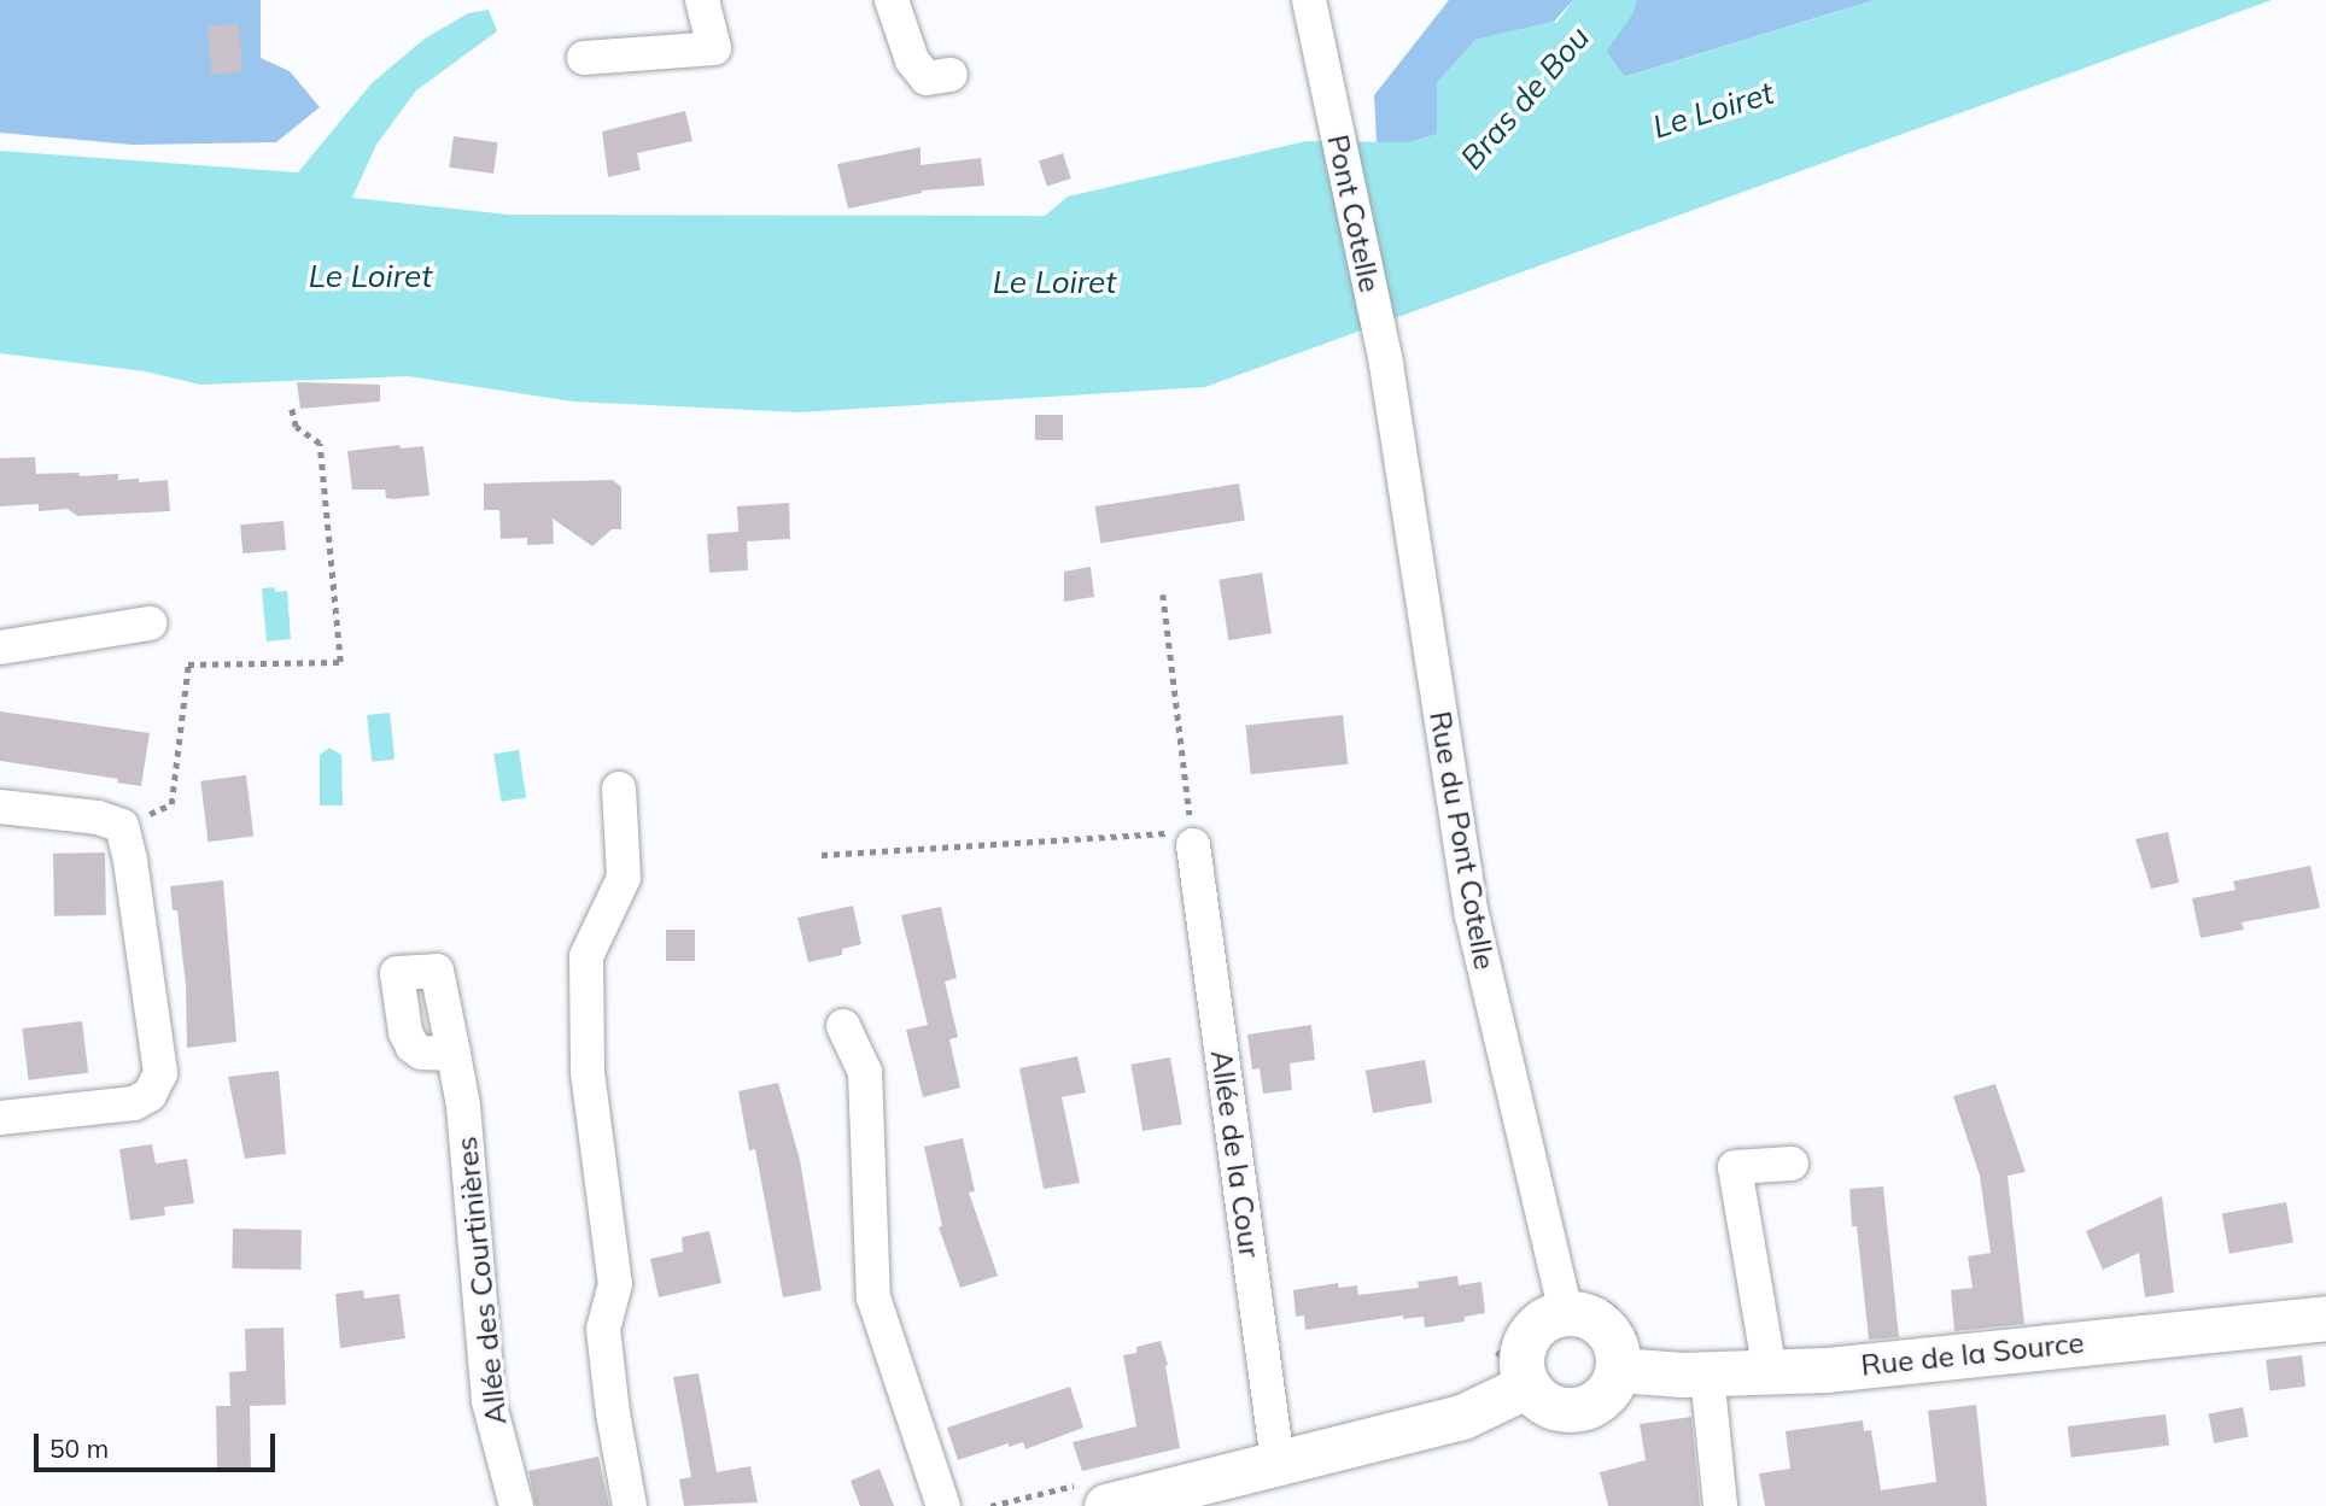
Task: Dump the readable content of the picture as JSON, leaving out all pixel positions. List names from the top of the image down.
{
  "streets": {
    "main road": ["Rue de la Source"],
    "street": [
      "Pont Cotelle",
      "Rue du Pont Cotelle",
      "Allée de la Cour",
      "Allée des Courtinières"
    ]
  },
  "crossings": [
    ["Pont Cotelle", "Rue du Pont Cotelle"],
    ["Rue du Pont Cotelle", "Rue de la Source"]
  ],
  "water": ["Bras de Bou", "Le Loiret"],
  "scale_bar": "50 m"
}
